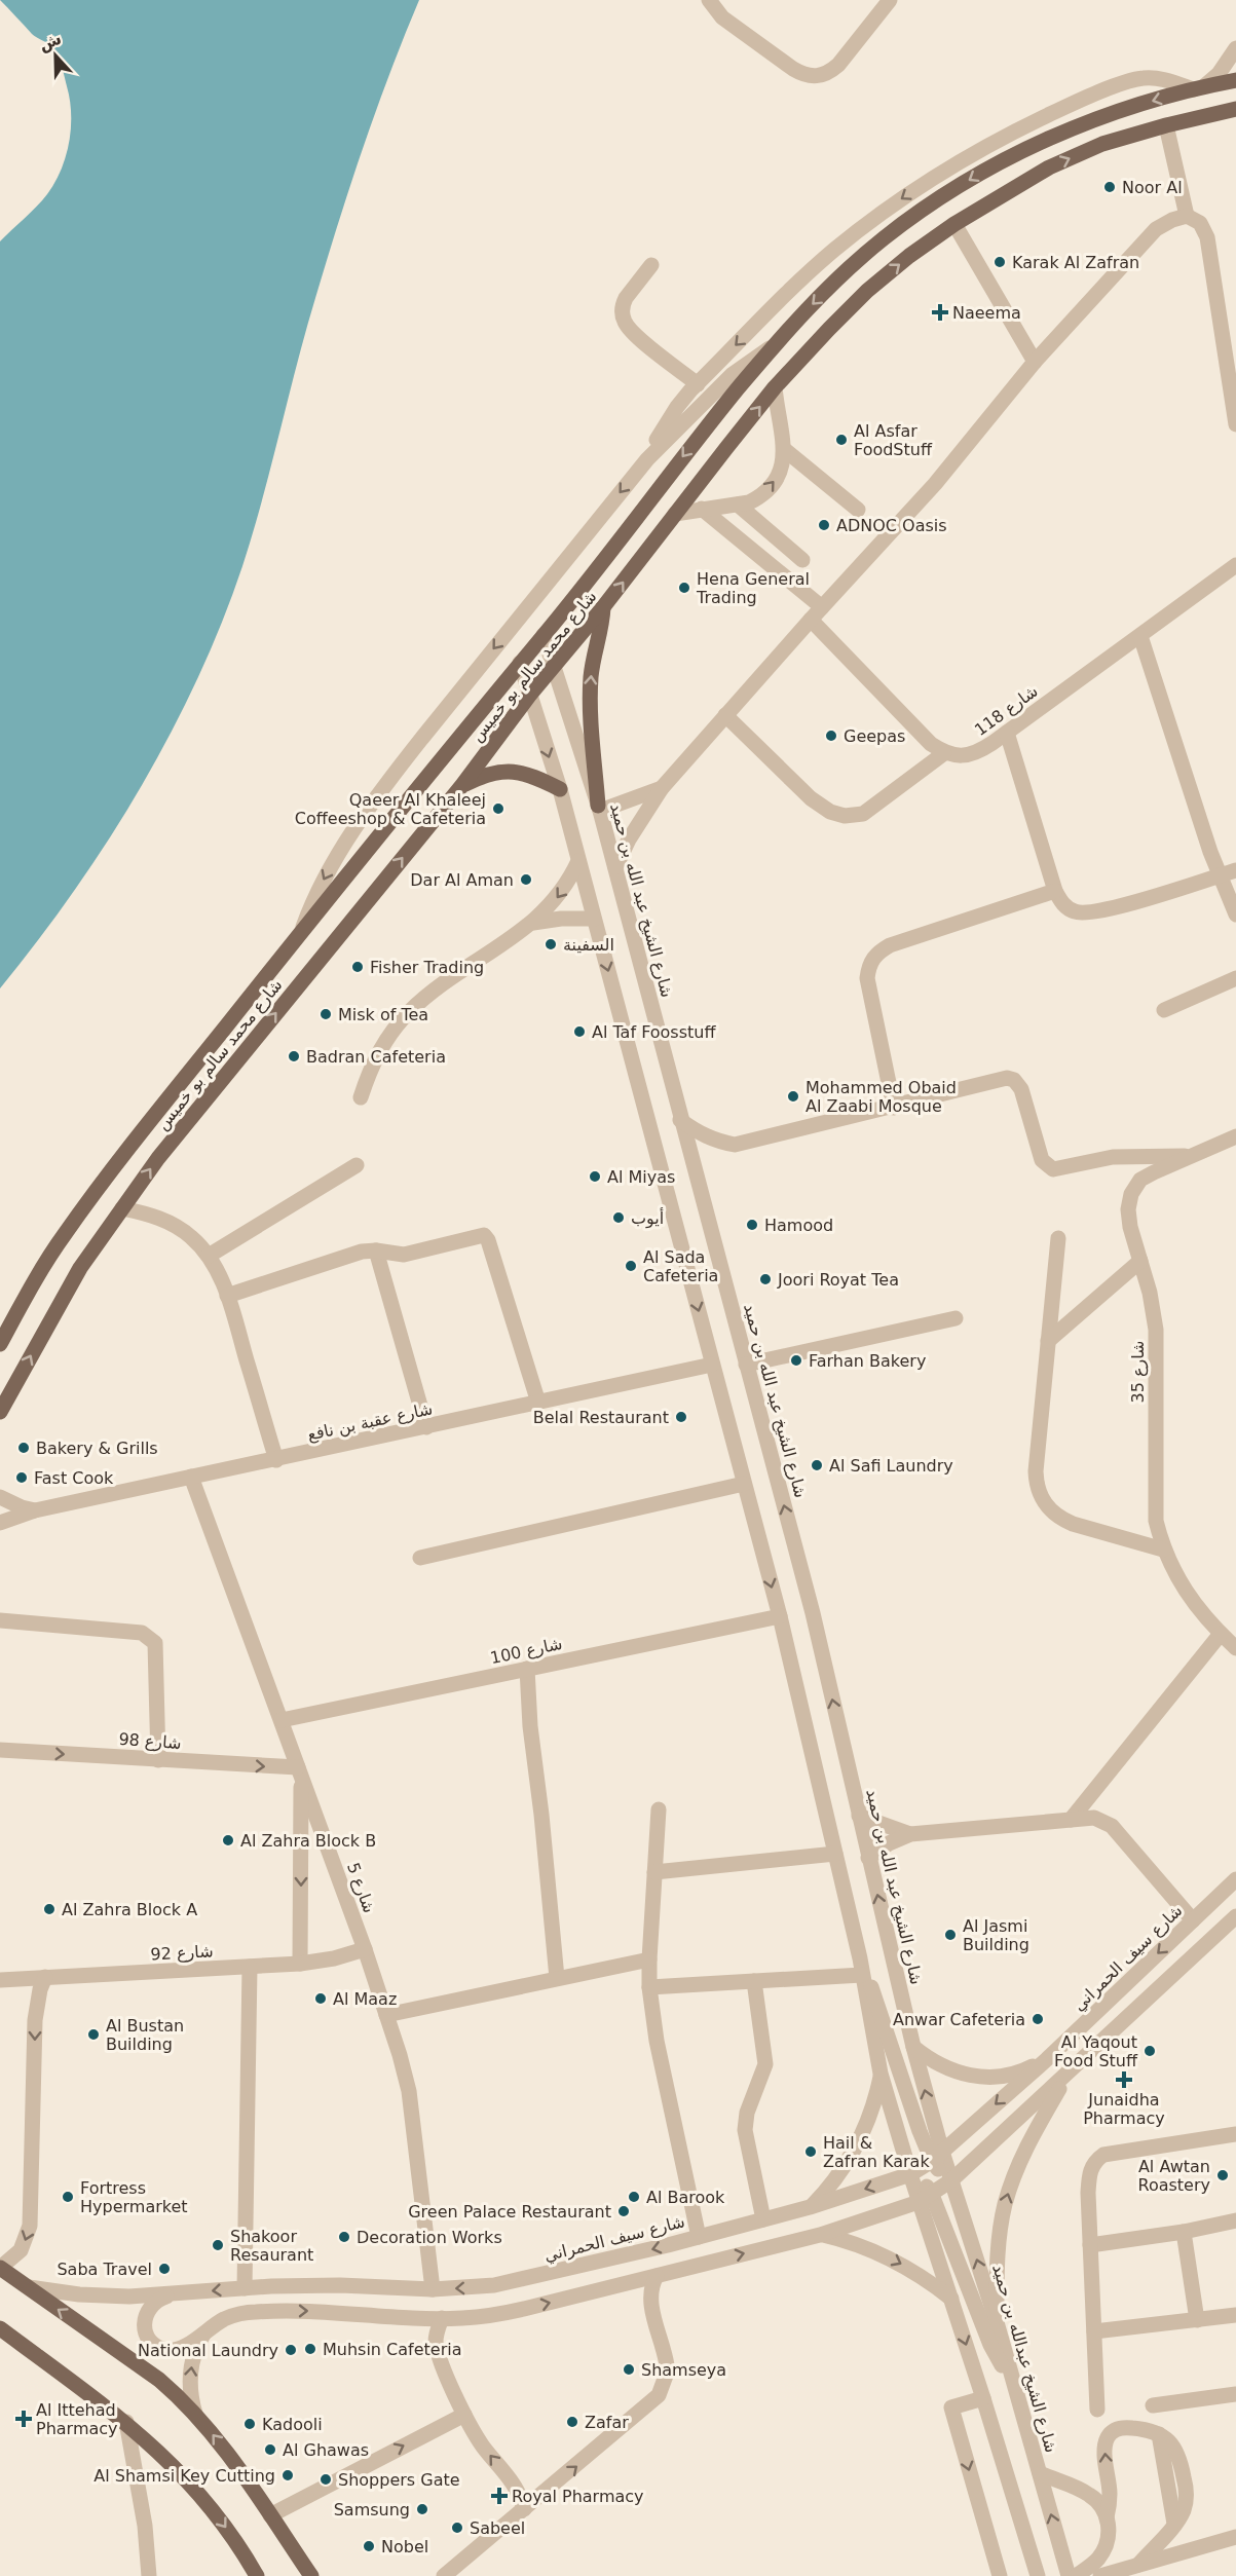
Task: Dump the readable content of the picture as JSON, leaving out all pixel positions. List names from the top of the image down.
{
  "streets": {
    "main road": ["شارع محمد سالم بو خميس"],
    "street": [
      "شارع 118",
      "شارع الشيخ عبد الله بن حميد",
      "شارع 35",
      "شارع عقبة بن نافع",
      "شارع 100",
      "شارع 98",
      "شارع 5",
      "شارع 92",
      "شارع سيف الحمراني",
      "شارع الشيخ عبدالله بن حميد"
    ]
  },
  "crossings": [
    ["شارع محمد سالم بو خميس", "شارع الشيخ عبد الله بن حميد"],
    ["شارع الشيخ عبد الله بن حميد", "شارع سيف الحمراني"],
    ["شارع الشيخ عبد الله بن حميد", "شارع الشيخ عبدالله بن حميد"],
    ["شارع عقبة بن نافع", "شارع 5"],
    ["شارع 100", "شارع 5"],
    ["شارع 98", "شارع 5"],
    ["شارع 5", "شارع 92"],
    ["شارع 5", "شارع سيف الحمراني"],
    ["شارع سيف الحمراني", "شارع الشيخ عبدالله بن حميد"]
  ],
  "one_way": ["شارع 98"],
  "places": {
    "other": [
      "Noor Al",
      "Karak Al Zafran",
      "Al Asfar FoodStuff",
      "ADNOC Oasis",
      "Hena General Trading",
      "Geepas",
      "Qaeer Al Khaleej Coffeeshop & Cafeteria",
      "Dar Al Aman",
      "السفينة",
      "Fisher Trading",
      "Misk of Tea",
      "Al Taf Foosstuff",
      "Badran Cafeteria",
      "Mohammed Obaid Al Zaabi Mosque",
      "Al Miyas",
      "أيوب",
      "Hamood",
      "Al Sada Cafeteria",
      "Joori Royat Tea",
      "Farhan Bakery",
      "Belal Restaurant",
      "Bakery & Grills",
      "Al Safi Laundry",
      "Fast Cook",
      "Al Zahra Block B",
      "Al Zahra Block A",
      "Al Jasmi Building",
      "Al Maaz",
      "Anwar Cafeteria",
      "Al Bustan Building",
      "Al Yaqout Food Stuff",
      "Hail & Zafran Karak",
      "Al Awtan Roastery",
      "Fortress Hypermarket",
      "Al Barook",
      "Green Palace Restaurant",
      "Decoration Works",
      "Shakoor Resaurant",
      "Saba Travel",
      "Muhsin Cafeteria",
      "National Laundry",
      "Shamseya",
      "Zafar",
      "Kadooli",
      "Al Ghawas",
      "Al Shamsi Key Cutting",
      "Shoppers Gate",
      "Samsung",
      "Sabeel",
      "Nobel"
    ],
    "health": [
      "Naeema",
      "Junaidha Pharmacy",
      "Al Ittehad Pharmacy",
      "Royal Pharmacy"
    ]
  },
  "north": "top"
}
